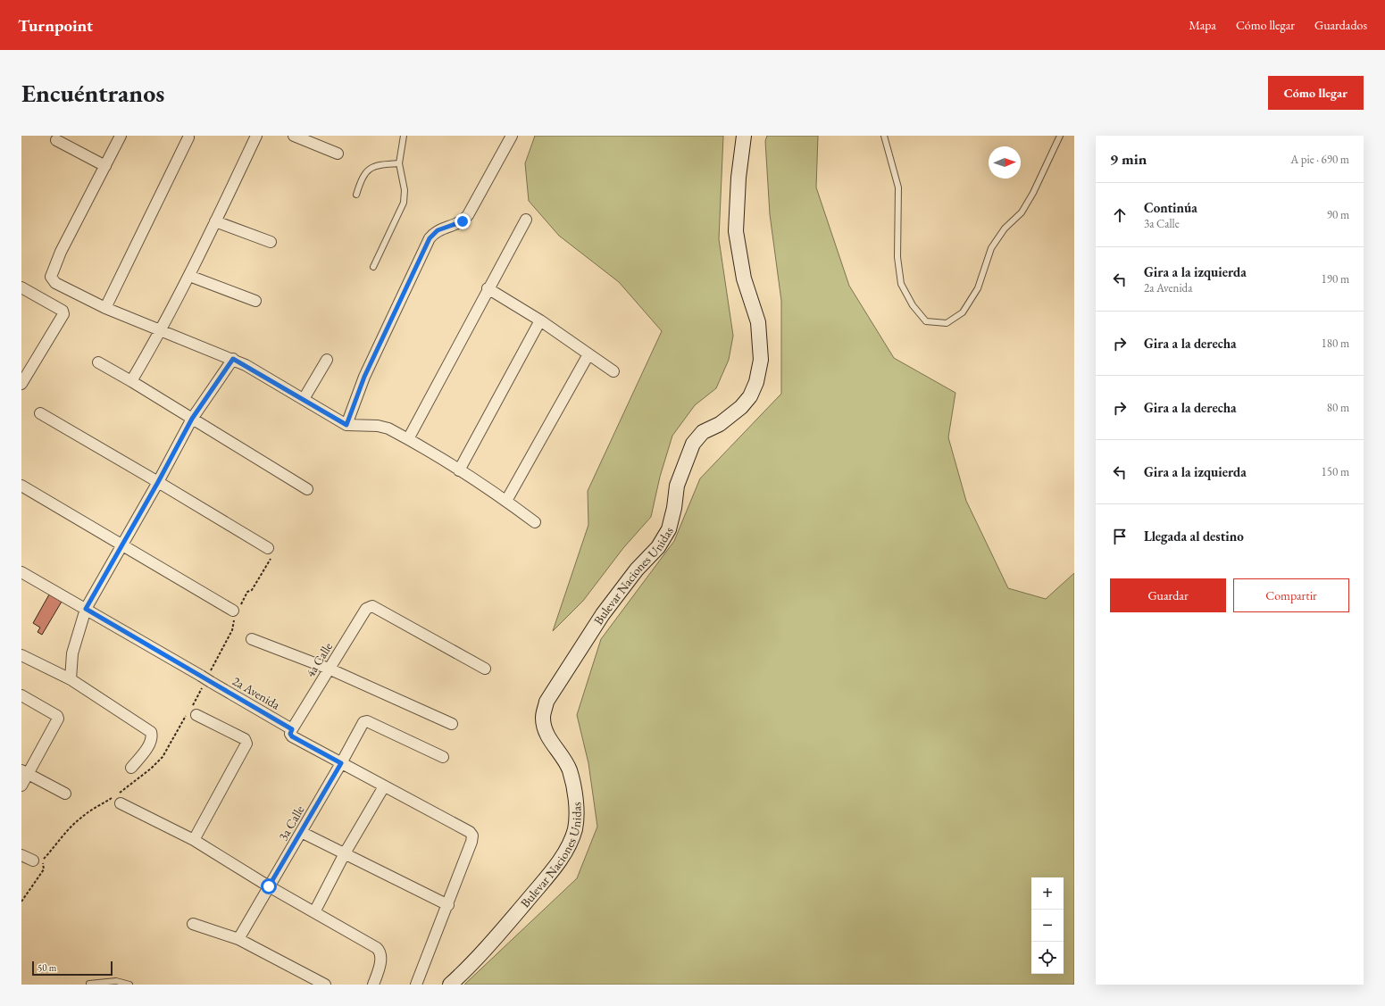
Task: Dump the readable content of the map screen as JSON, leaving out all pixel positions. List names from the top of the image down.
{
  "streets": {
    "main road": ["Bulevar Naciones Unidas"],
    "street": ["4a Calle", "2a Avenida", "3a Calle"]
  },
  "crossings": [
    ["4a Calle", "2a Avenida"],
    ["2a Avenida", "3a Calle"]
  ],
  "scale_bar": "50 m",
  "north": "right",
  "page": {
    "header": "Turnpoint",
    "nav": ["Mapa", "Cómo llegar", "Guardados"],
    "buttons": [
      "Cómo llegar",
      ["Guardar", "Compartir"]
    ],
    "title": "Encuéntranos",
    "heading": ["9 min", "A pie · 690 m"],
    "list": [
      ["Continúa", "3a Calle", "90 m"],
      ["Gira a la izquierda", "2a Avenida", "190 m"],
      ["Gira a la derecha", "180 m"],
      ["Gira a la derecha", "80 m"],
      ["Gira a la izquierda", "150 m"],
      "Llegada al destino"
    ],
    "map_buttons": ["+", "−"],
    "scale": "50 m"
  }
}
